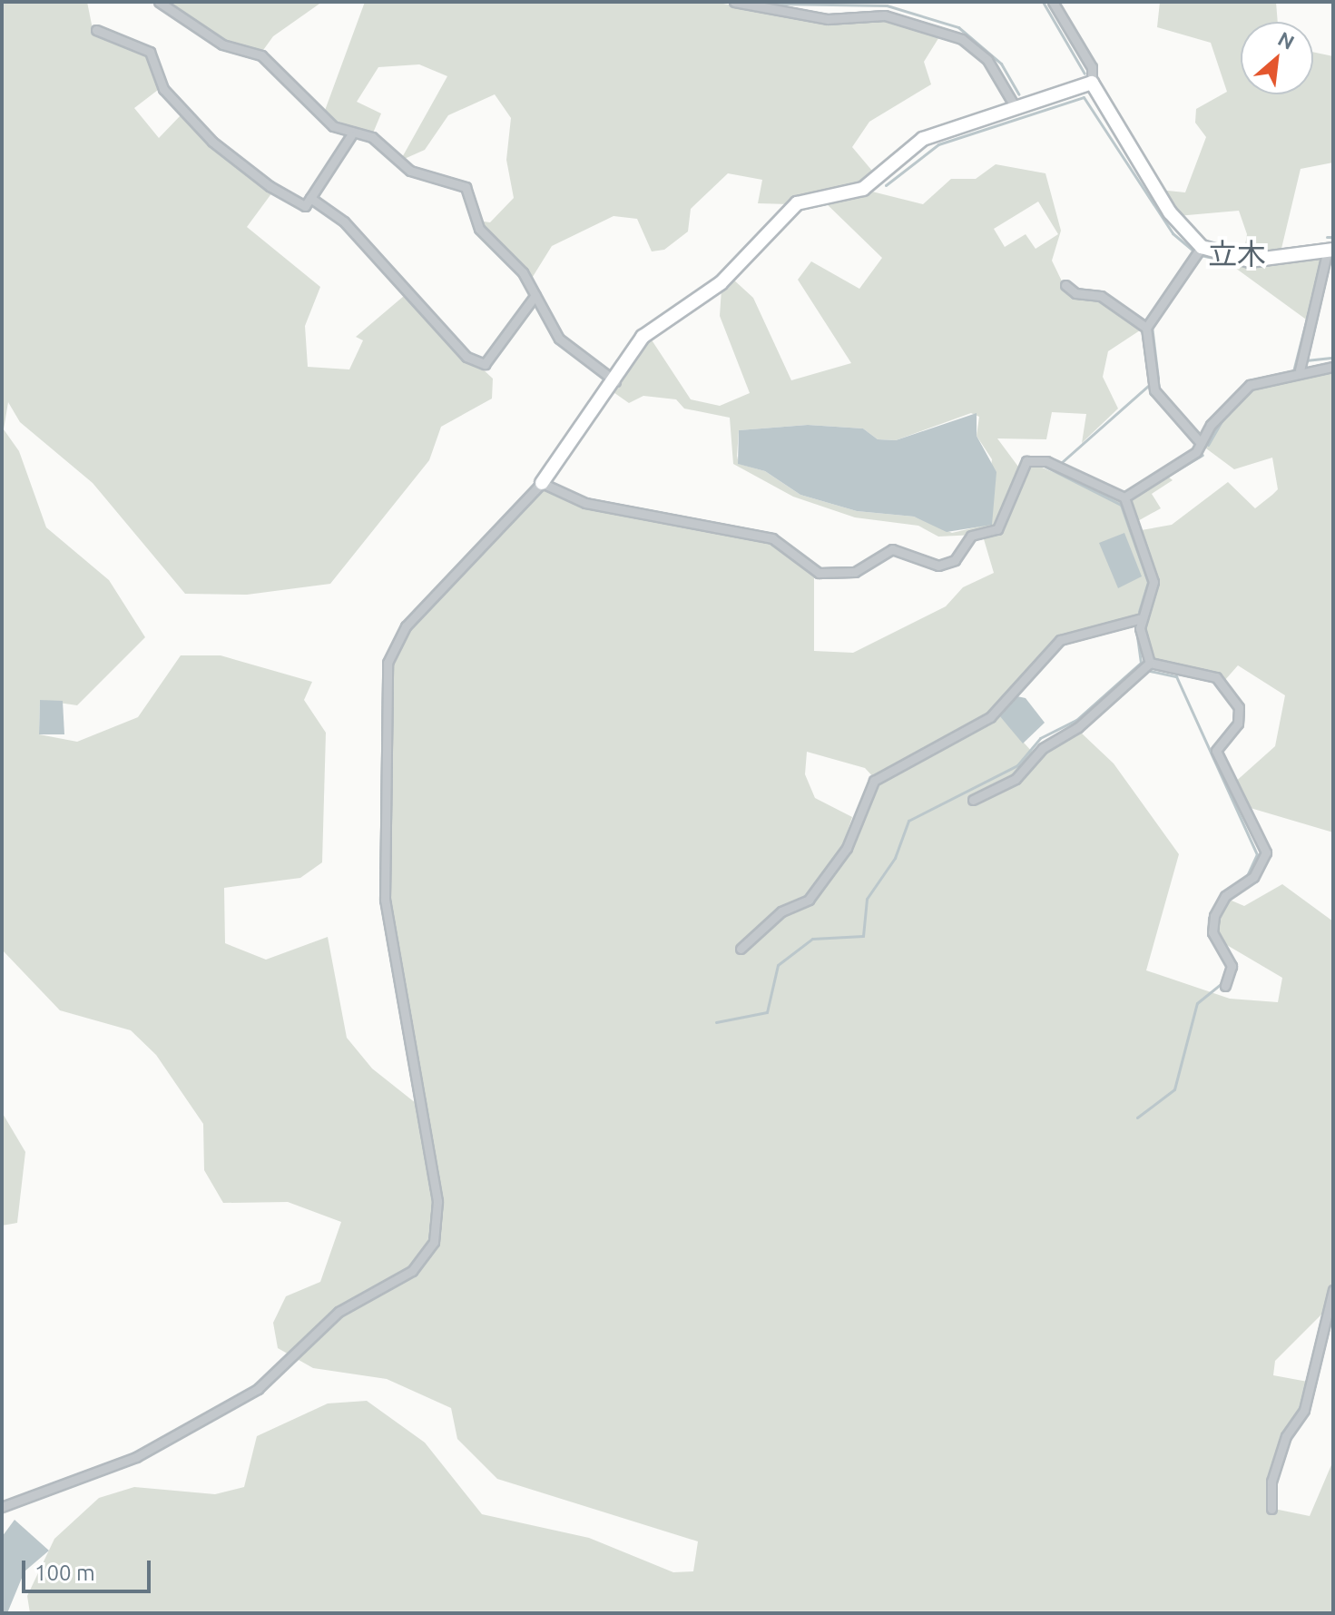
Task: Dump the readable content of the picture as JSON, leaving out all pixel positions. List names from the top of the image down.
{
  "districts": ["立木"],
  "scale_bar": "100 m",
  "north": "top right"
}
